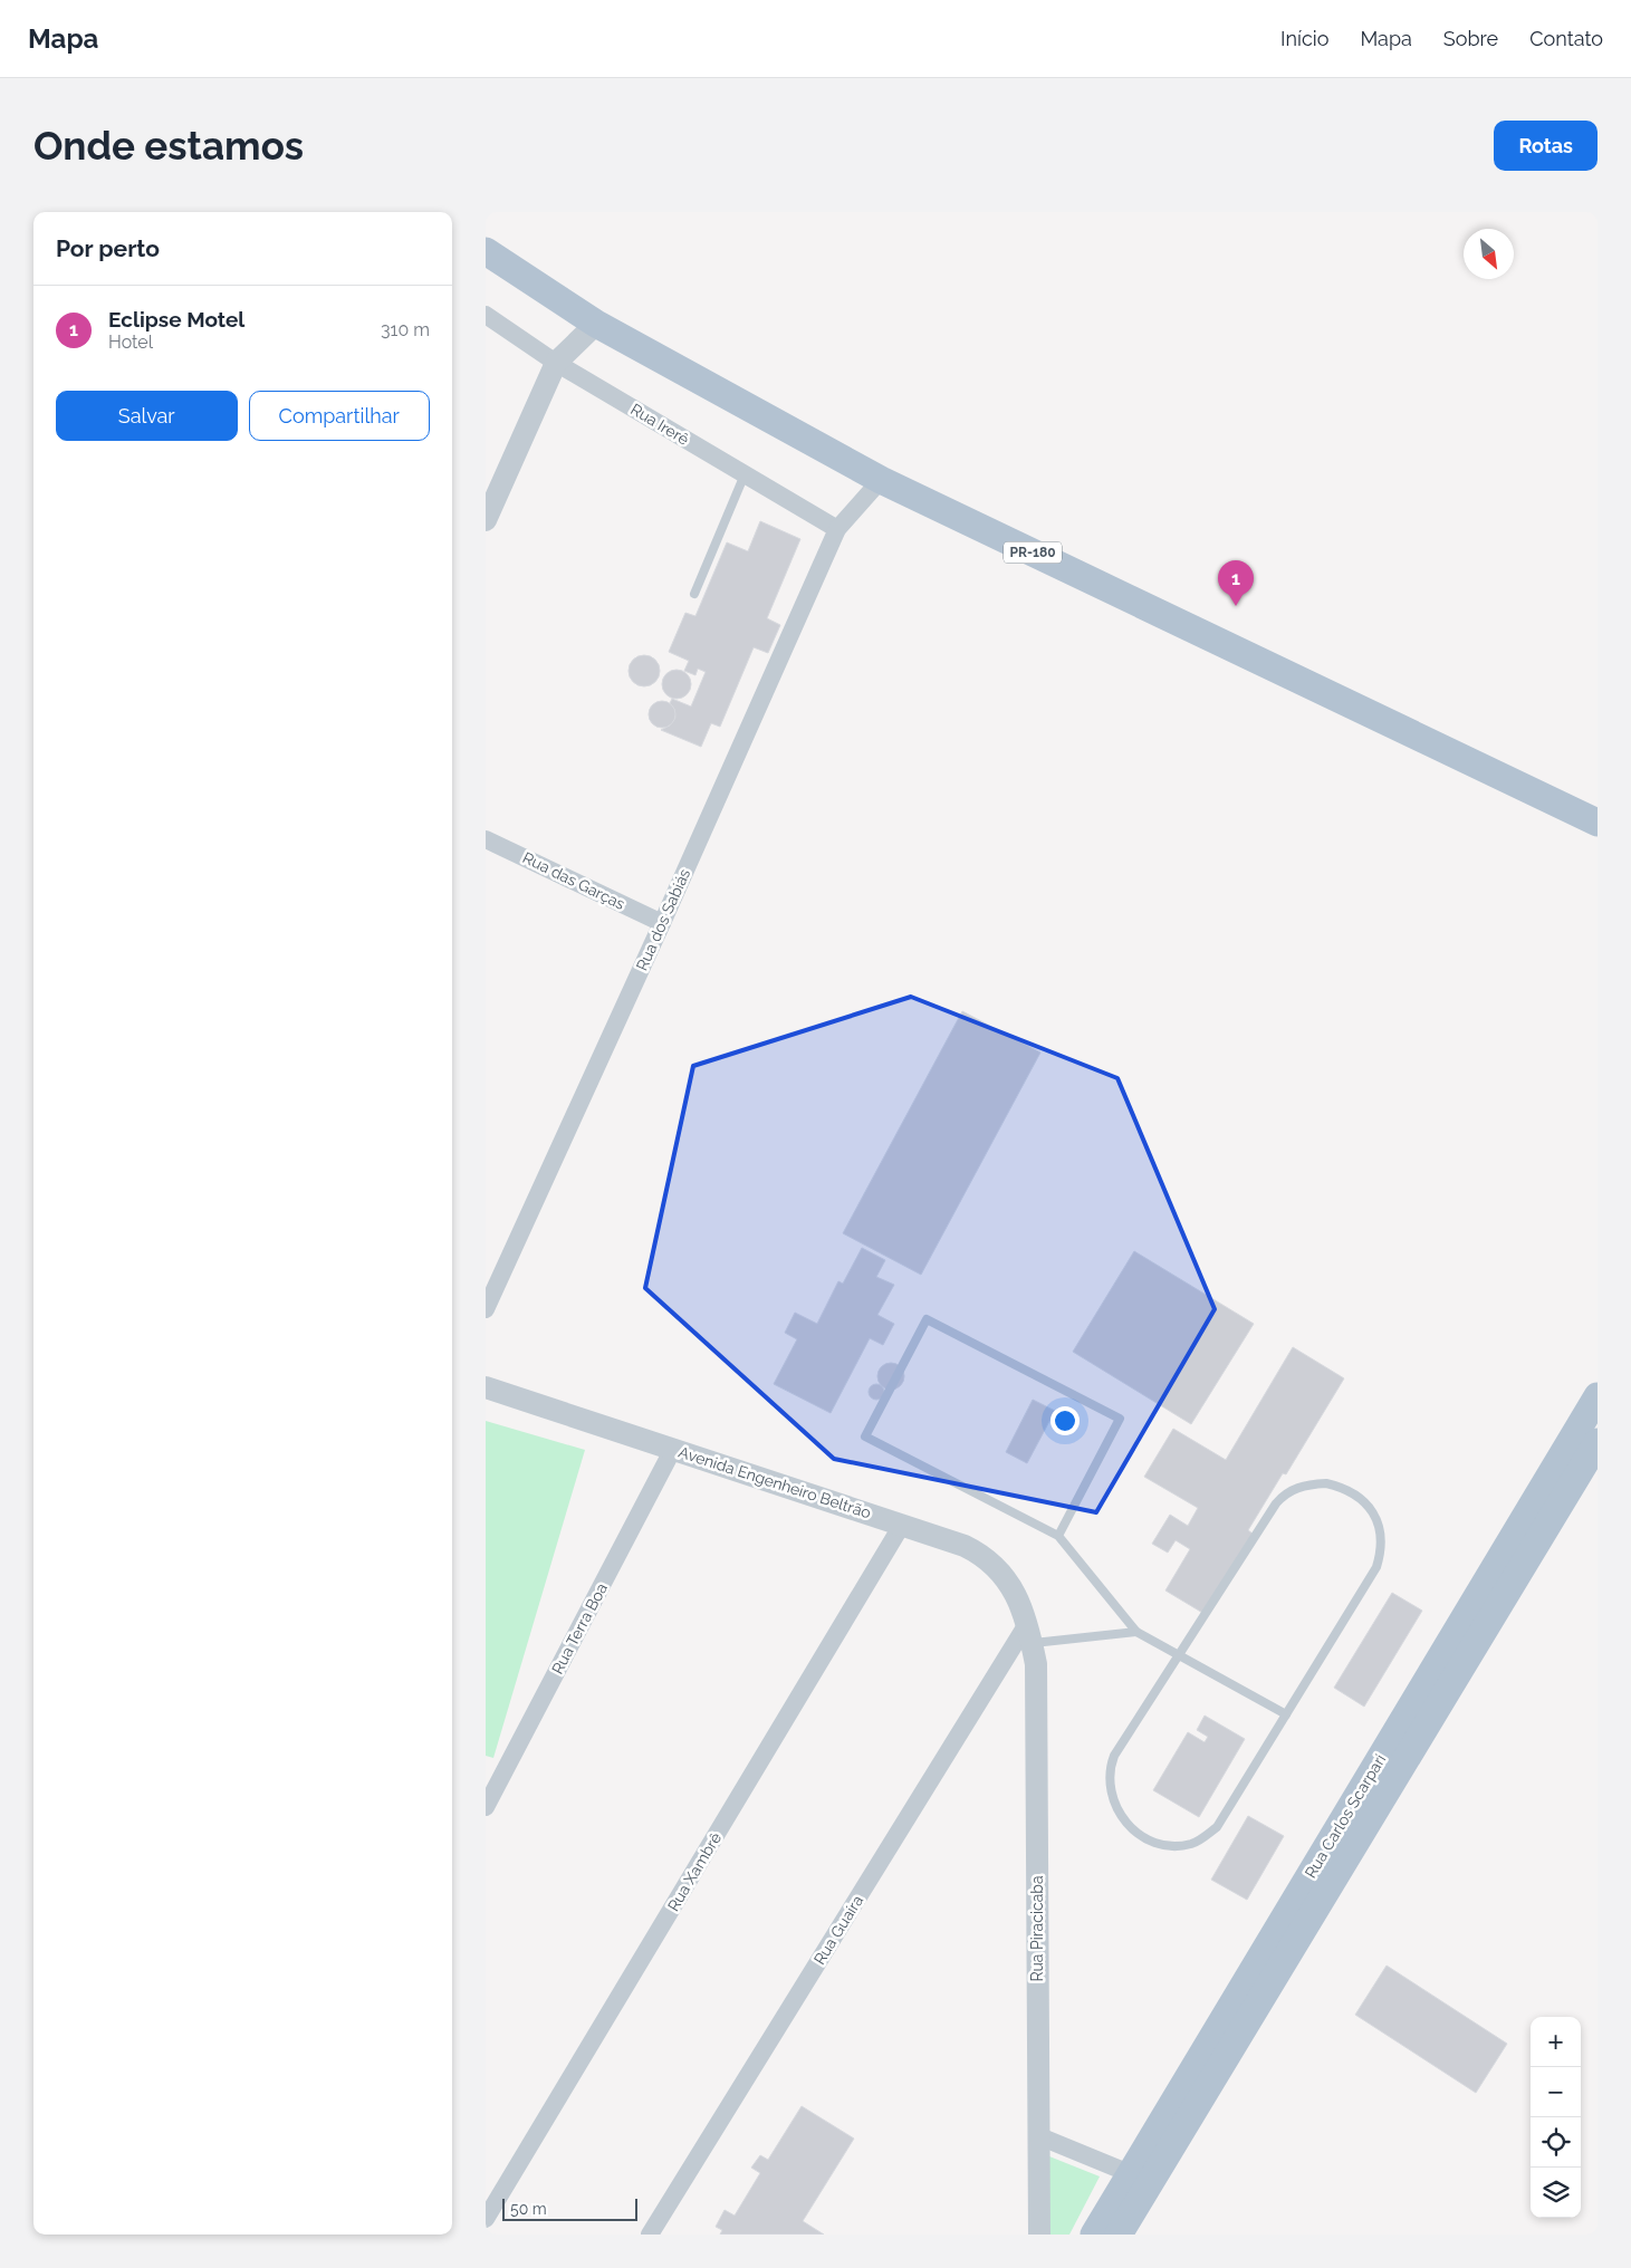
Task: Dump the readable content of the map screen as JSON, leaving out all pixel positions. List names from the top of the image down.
{
  "streets": {
    "main road": ["PR-180", "Rua Carlos Scarpari"],
    "street": [
      "Rua Irerê",
      "Rua das Garças",
      "Rua dos Sabiás",
      "Avenida Engenheiro Beltrão",
      "Rua Terra Boa",
      "Rua Xambrê",
      "Rua Piracicaba",
      "Rua Guaíra"
    ]
  },
  "crossings": [
    ["Rua Irerê", "Rua dos Sabiás"],
    ["PR-180", "Rua dos Sabiás"],
    ["Rua das Garças", "Rua dos Sabiás"],
    ["Avenida Engenheiro Beltrão", "Rua Terra Boa"],
    ["Avenida Engenheiro Beltrão", "Rua Xambrê"],
    ["Avenida Engenheiro Beltrão", "Rua Piracicaba"],
    ["Avenida Engenheiro Beltrão", "Rua Guaíra"],
    ["Rua Piracicaba", "Rua Guaíra"]
  ],
  "scale_bar": "50 m",
  "north": "bottom right",
  "page": {
    "header": "Mapa",
    "nav": [
      "Início",
      "Mapa",
      "Sobre",
      "Contato"
    ],
    "buttons": [
      "Rotas",
      ["Salvar", "Compartilhar"]
    ],
    "title": "Onde estamos",
    "heading": "Por perto",
    "list": [
      {
        "mark": "1",
        "name": "Eclipse Motel",
        "note": "Hotel",
        "value": "310 m"
      }
    ],
    "pins": "1",
    "map_buttons": ["+", "−"],
    "scale": "50 m"
  }
}
